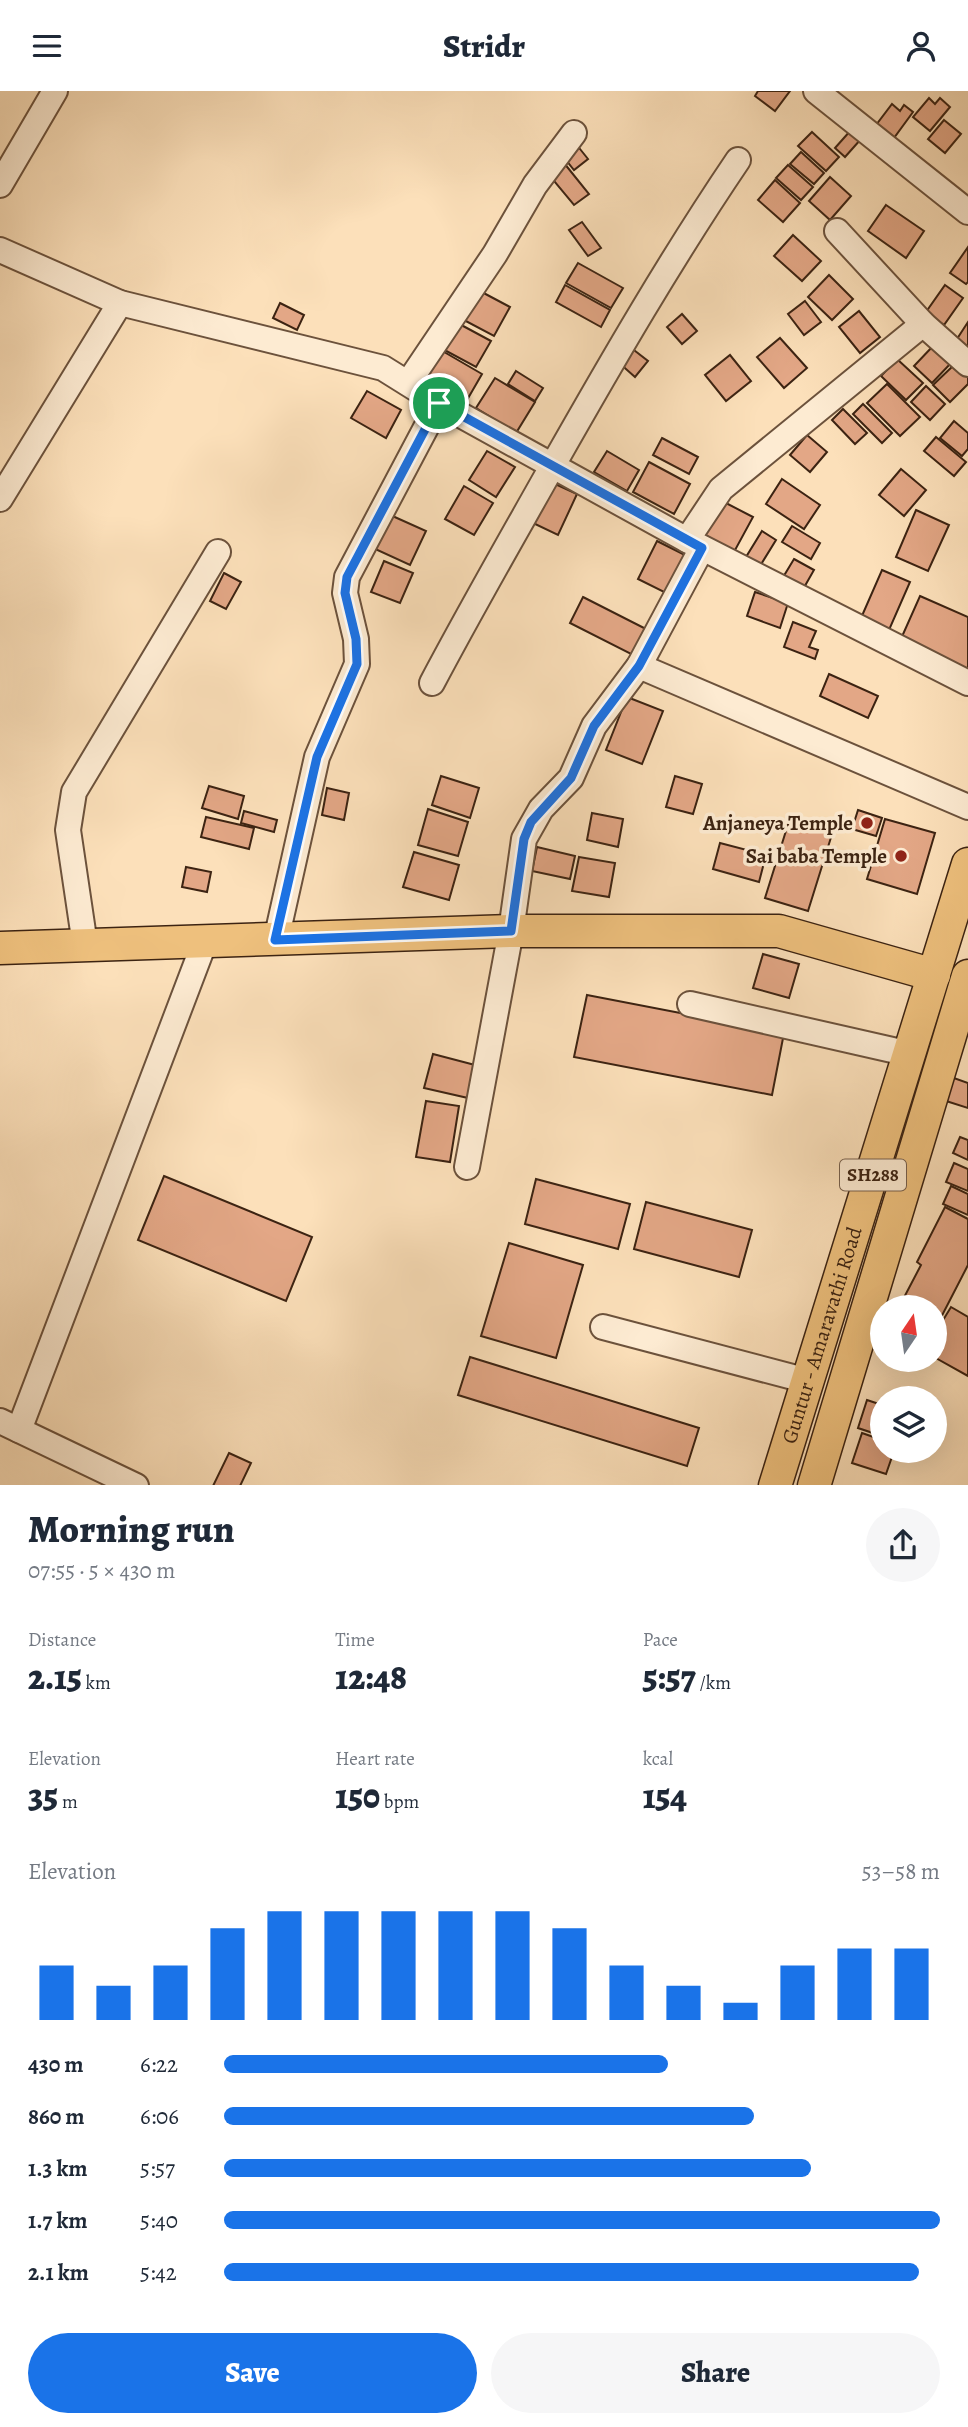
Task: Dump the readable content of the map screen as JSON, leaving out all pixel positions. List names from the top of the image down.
{
  "streets": {
    "main road": ["SH288", "Guntur - Amaravathi Road"]
  },
  "places": ["Anjaneya Temple", "Sai baba Temple"],
  "north": "top",
  "page": {
    "header": "Stridr",
    "heading": ["Morning run", "07:55 · 5 × 430 m"],
    "stats": [
      ["Distance", "2.15 km"],
      ["Time", "12:48"],
      ["Pace", "5:57 /km"],
      ["Elevation", "35 m"],
      ["Heart rate", "150 bpm"],
      ["kcal", "154"]
    ],
    "chart": ["Elevation", "53–58 m"],
    "list": [
      {
        "name": "430 m",
        "note": "6:22"
      },
      {
        "name": "860 m",
        "note": "6:06"
      },
      {
        "name": "1.3 km",
        "note": "5:57"
      },
      {
        "name": "1.7 km",
        "note": "5:40"
      },
      {
        "name": "2.1 km",
        "note": "5:42"
      }
    ],
    "buttons": ["Save", "Share"]
  }
}
